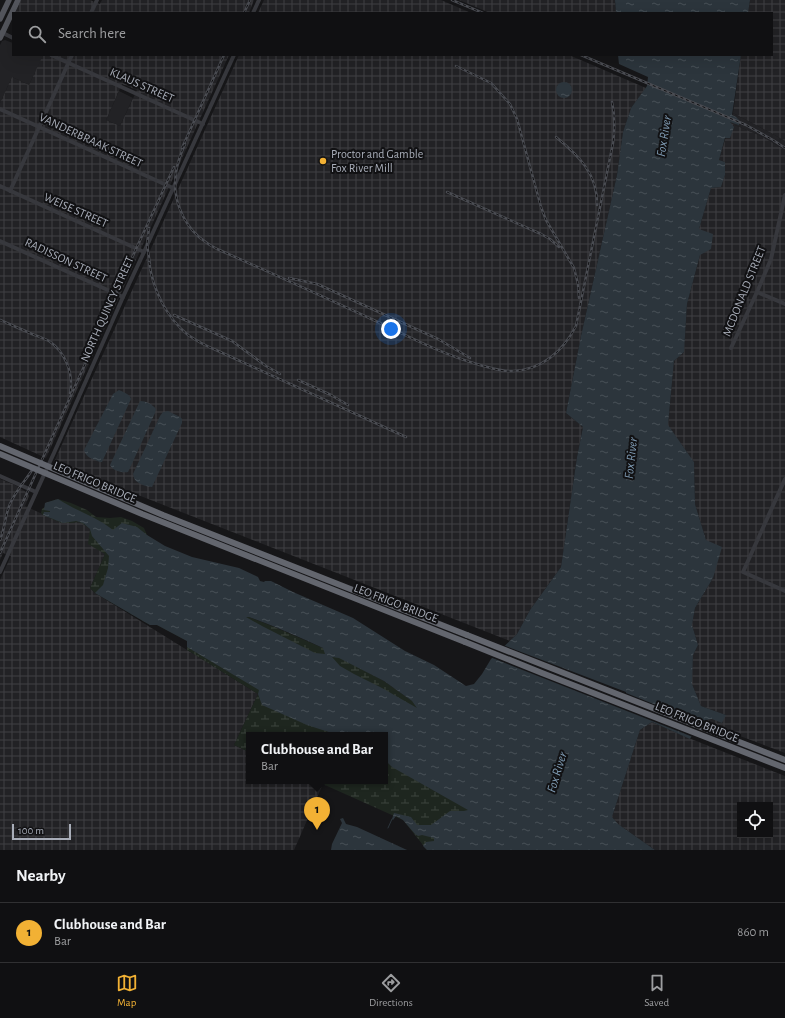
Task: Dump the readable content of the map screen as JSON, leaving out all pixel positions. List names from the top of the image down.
{
  "streets": {
    "highway": ["LEO FRIGO BRIDGE"],
    "street": [
      "KLAUS STREET",
      "VANDERBRAAK STREET",
      "WEISE STREET",
      "RADISSON STREET",
      "MCDONALD STREET",
      "NORTH QUINCY STREET"
    ]
  },
  "crossings": [
    ["KLAUS STREET", "NORTH QUINCY STREET"],
    ["VANDERBRAAK STREET", "NORTH QUINCY STREET"],
    ["WEISE STREET", "NORTH QUINCY STREET"],
    ["RADISSON STREET", "NORTH QUINCY STREET"]
  ],
  "water": ["Fox River"],
  "places": ["Proctor and Gamble Fox River Mill"],
  "scale_bar": "100 m",
  "page": {
    "search": "Search here",
    "popup": ["Clubhouse and Bar", "Bar"],
    "pins": "1",
    "scale": "100 m",
    "heading": "Nearby",
    "list": [
      {
        "mark": "1",
        "name": "Clubhouse and Bar",
        "note": "Bar",
        "value": "860 m"
      }
    ],
    "nav": ["Map", "Directions", "Saved"]
  }
}
